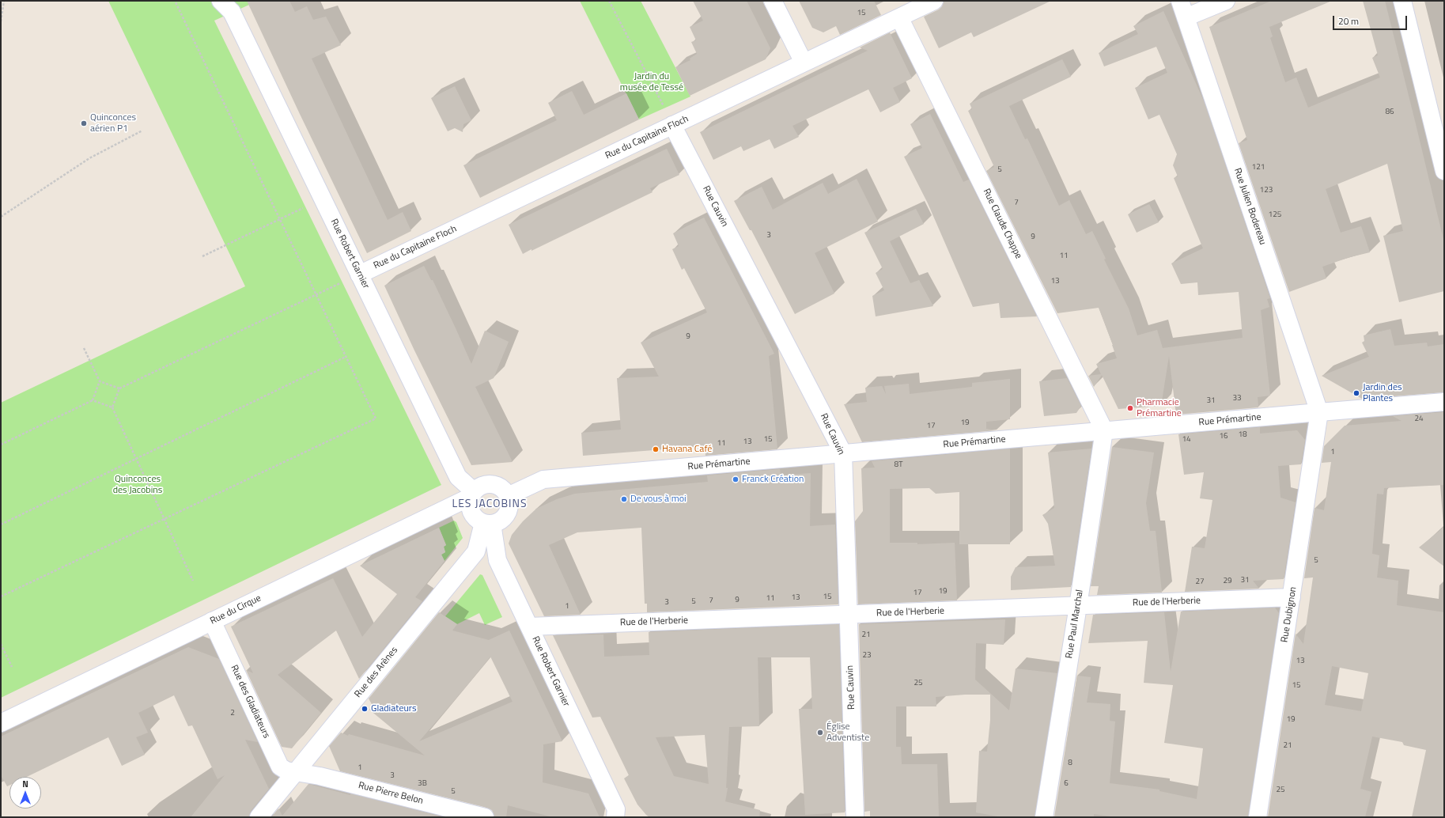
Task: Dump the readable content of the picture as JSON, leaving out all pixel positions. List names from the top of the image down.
{
  "streets": {
    "street": [
      "Rue du Capitaine Floch",
      "Rue Cauvin",
      "Rue Julien Bodereau",
      "Rue Claude Chappe",
      "Rue Robert Garnier",
      "Rue Prémartine",
      "Rue de l'Herberie",
      "Rue du Cirque",
      "Rue Dubignon",
      "Rue Paul Marchal",
      "Rue des Arènes",
      "Rue des Gladiateurs",
      "Rue Pierre Belon"
    ]
  },
  "crossings": [
    ["Rue du Capitaine Floch", "Rue Cauvin"],
    ["Rue du Capitaine Floch", "Rue Claude Chappe"],
    ["Rue du Capitaine Floch", "Rue Robert Garnier"],
    ["Rue Cauvin", "Rue Prémartine"],
    ["Rue Cauvin", "Rue de l'Herberie"],
    ["Rue Julien Bodereau", "Rue Prémartine"],
    ["Rue Julien Bodereau", "Rue Dubignon"],
    ["Rue Claude Chappe", "Rue Prémartine"],
    ["Rue Claude Chappe", "Rue Paul Marchal"],
    ["Rue Robert Garnier", "Rue Prémartine"],
    ["Rue Robert Garnier", "Rue de l'Herberie"],
    ["Rue Robert Garnier", "Rue du Cirque"],
    ["Rue Robert Garnier", "Rue des Arènes"],
    ["Rue Prémartine", "Rue du Cirque"],
    ["Rue Prémartine", "Rue Dubignon"],
    ["Rue Prémartine", "Rue Paul Marchal"],
    ["Rue Prémartine", "Rue des Arènes"],
    ["Rue de l'Herberie", "Rue Dubignon"],
    ["Rue de l'Herberie", "Rue Paul Marchal"],
    ["Rue du Cirque", "Rue des Arènes"],
    ["Rue du Cirque", "Rue des Gladiateurs"],
    ["Rue des Arènes", "Rue des Gladiateurs"],
    ["Rue des Arènes", "Rue Pierre Belon"],
    ["Rue des Gladiateurs", "Rue Pierre Belon"]
  ],
  "districts": ["LES JACOBINS"],
  "parks": ["Jardin du musée de Tessé", "Quinconces des Jacobins"],
  "places": [
    "Quinconces aérien P1",
    "Jardin des Plantes",
    "Pharmacie Prémartine",
    "Havana Café",
    "Franck Création",
    "De vous à moi",
    "Gladiateurs",
    "Église Adventiste"
  ],
  "house_numbers": [
    "15",
    "86",
    "121",
    "5",
    "123",
    "7",
    "125",
    "3",
    "9",
    "11",
    "13",
    "9",
    "33",
    "31",
    "24",
    "19",
    "17",
    "18",
    "16",
    "15",
    "14",
    "13",
    "11",
    "1",
    "8T",
    "5",
    "31",
    "29",
    "27",
    "19",
    "17",
    "15",
    "13",
    "11",
    "9",
    "7",
    "5",
    "3",
    "1",
    "21",
    "23",
    "13",
    "25",
    "15",
    "2",
    "19",
    "21",
    "8",
    "1",
    "3",
    "3B",
    "6",
    "25",
    "5"
  ],
  "scale_bar": "20 m",
  "north": "top"
}
